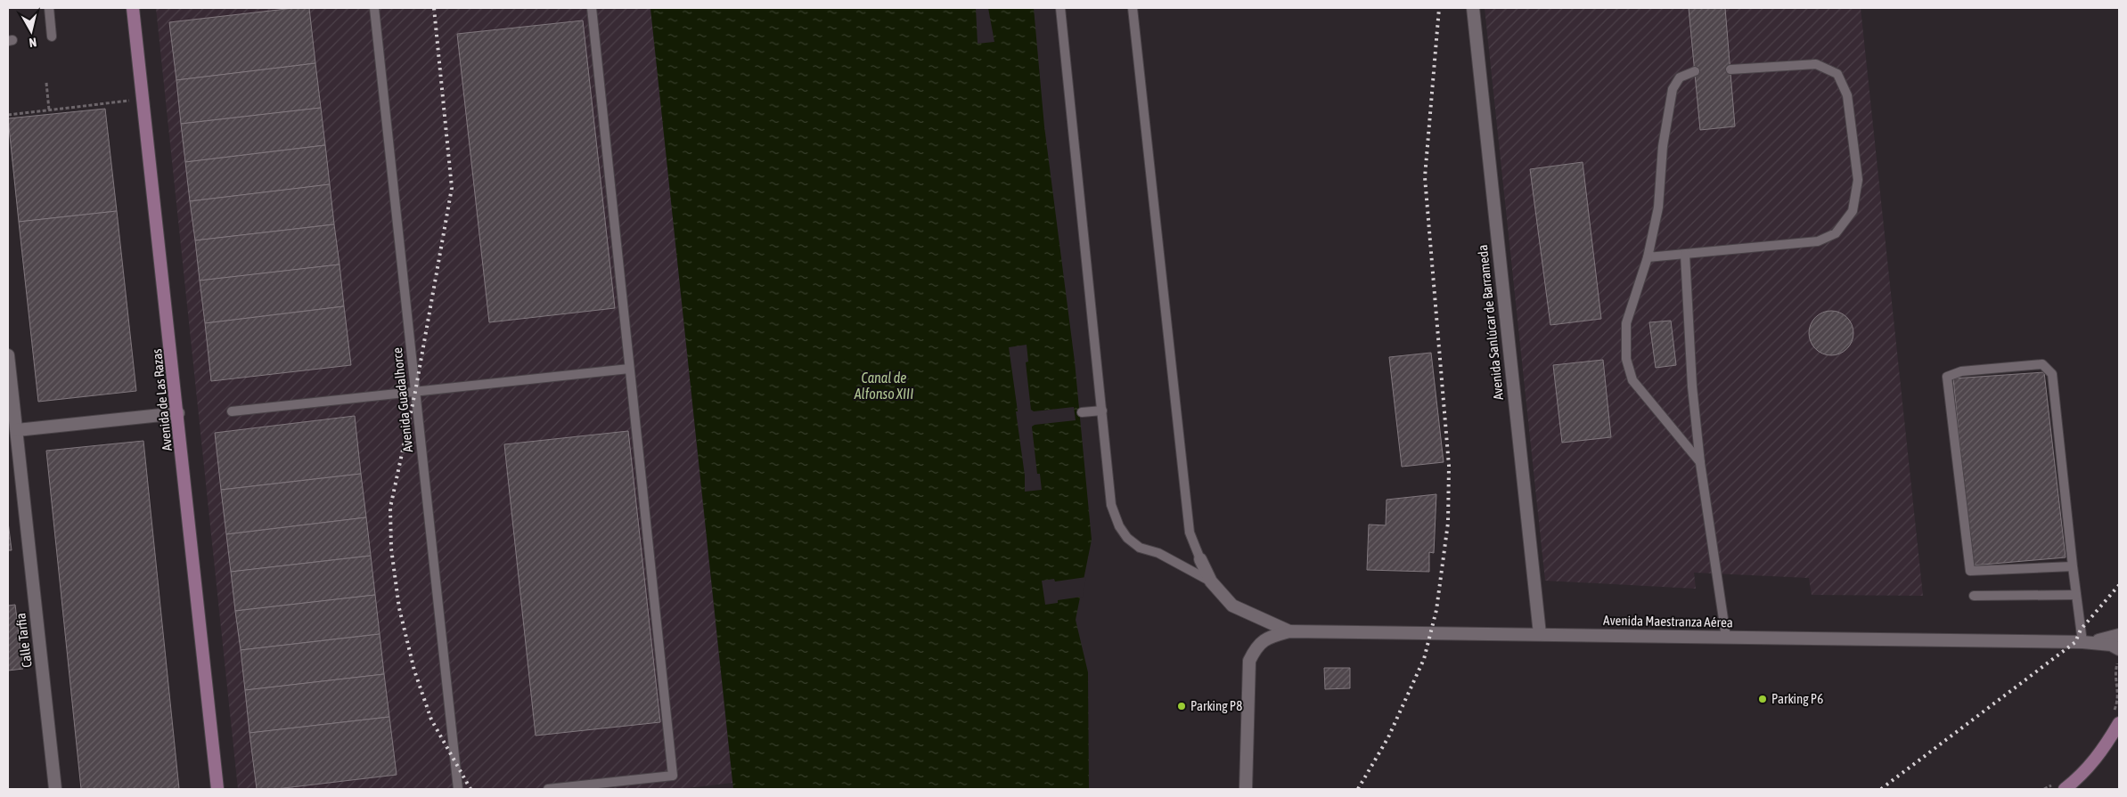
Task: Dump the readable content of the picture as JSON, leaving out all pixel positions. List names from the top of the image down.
{
  "streets": {
    "main road": ["Avenida de Las Razas"],
    "street": ["Avenida Sanlúcar de Barrameda", "Avenida Maestranza Aérea", "Calle Tarfia"],
    "lane": ["Avenida Guadalhorce"]
  },
  "crossings": [
    ["Avenida Sanlúcar de Barrameda", "Avenida Maestranza Aérea"]
  ],
  "water": ["Canal de Alfonso XIII"],
  "places": ["Parking P6", "Parking P8"],
  "north": "bottom"
}
